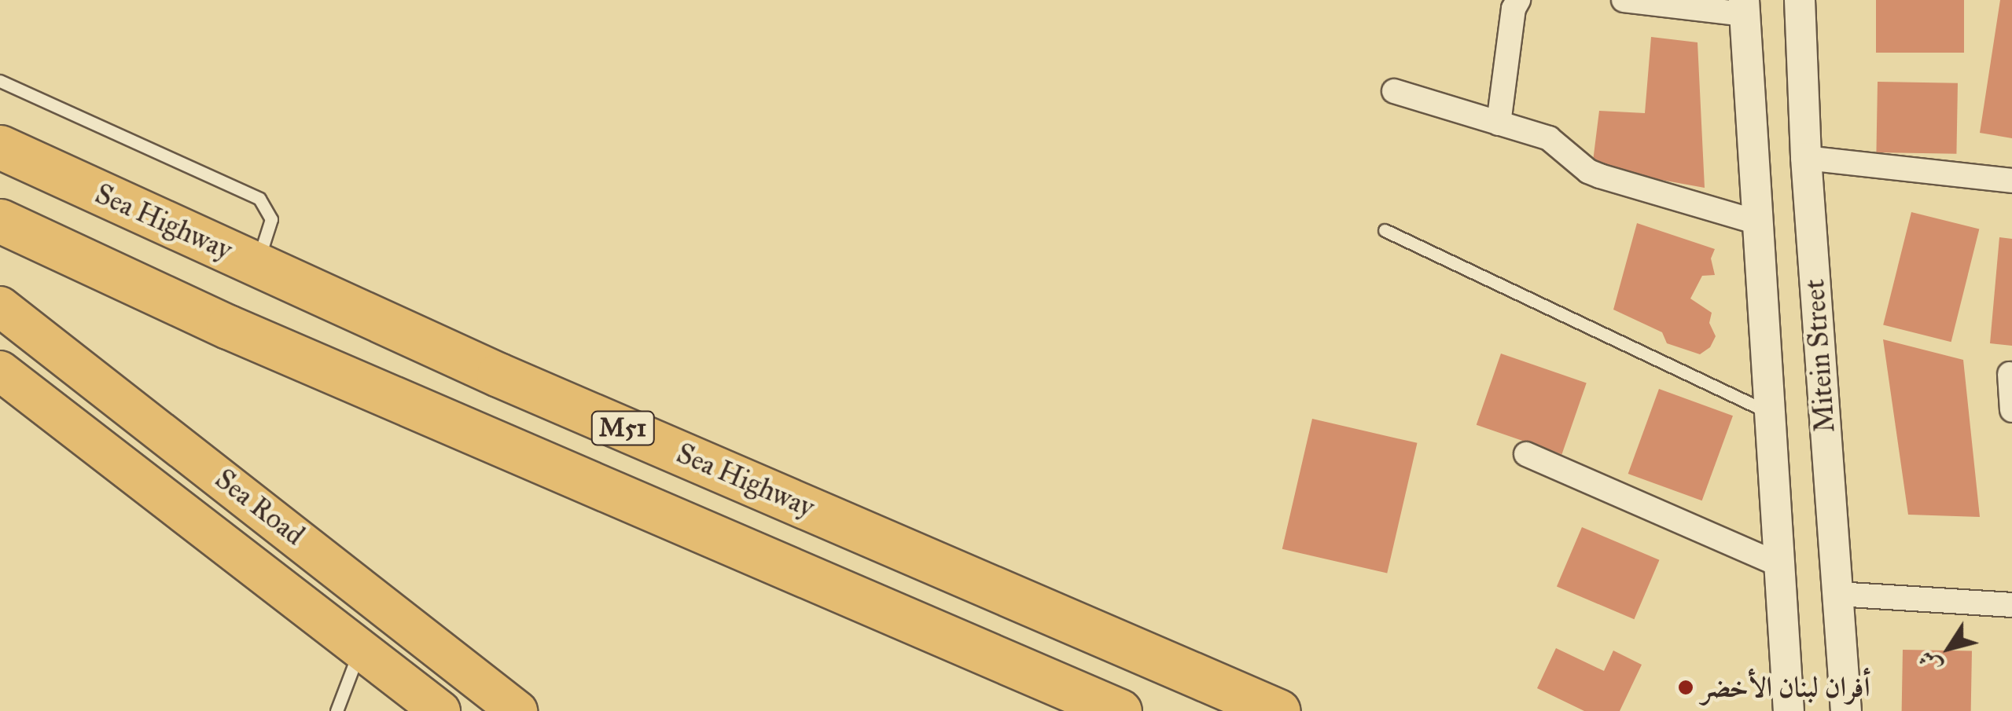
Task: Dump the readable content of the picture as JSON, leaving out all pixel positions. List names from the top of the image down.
{
  "streets": {
    "highway": ["Sea Highway", "M51", "Sea Road"],
    "street": ["Mitein Street"]
  },
  "places": ["أفران لبنان الأخضر"],
  "north": "bottom left"
}
